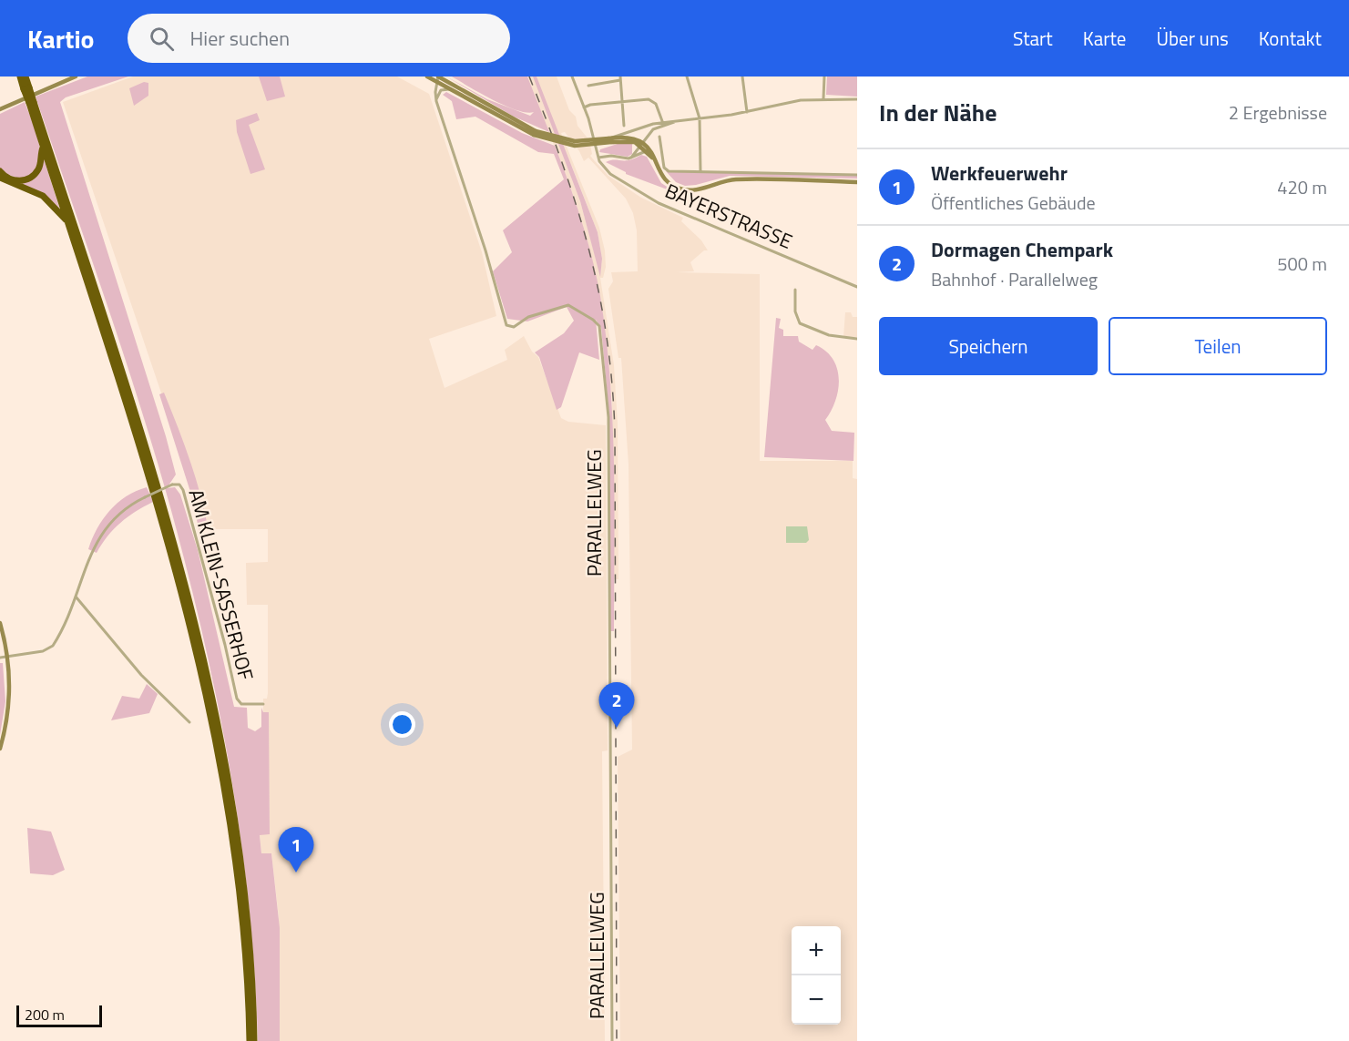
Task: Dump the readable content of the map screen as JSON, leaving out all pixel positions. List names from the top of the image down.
{
  "streets": {
    "street": ["BAYERSTRASSE", "PARALLELWEG", "AM KLEIN-SASSERHOF"]
  },
  "scale_bar": "200 m",
  "page": {
    "header": "Kartio",
    "search": "Hier suchen",
    "nav": [
      "Start",
      "Karte",
      "Über uns",
      "Kontakt"
    ],
    "heading": ["In der Nähe", "2 Ergebnisse"],
    "list": [
      {
        "mark": "1",
        "name": "Werkfeuerwehr",
        "note": "Öffentliches Gebäude",
        "value": "420 m"
      },
      {
        "mark": "2",
        "name": "Dormagen Chempark",
        "note": "Bahnhof · Parallelweg",
        "value": "500 m"
      }
    ],
    "buttons": ["Speichern", "Teilen"],
    "pins": ["2", "1"],
    "map_buttons": ["+", "−"],
    "scale": "200 m"
  }
}
